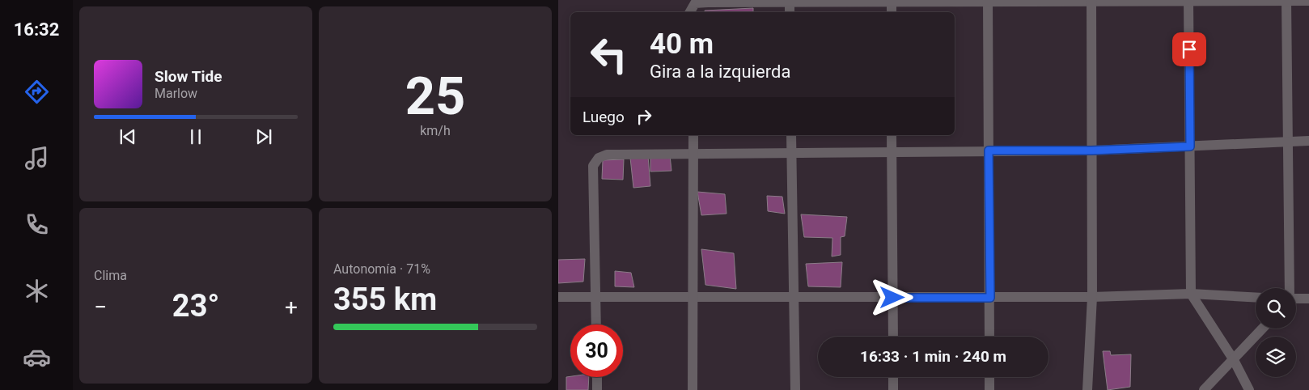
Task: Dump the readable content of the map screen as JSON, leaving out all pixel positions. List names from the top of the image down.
{
  "page": {
    "tabs": "16:32",
    "tile": [
      ["25", "km/h"],
      "Clima",
      ["Autonomía · 71%", "355 km"]
    ],
    "turn": ["40 m", "Gira a la izquierda"],
    "song": ["Slow Tide", "Marlow"],
    "then": "Luego",
    "heat": ["−", "23°", "+"],
    "limit": "30",
    "trip": "16:33 · 1 min · 240 m"
  }
}
